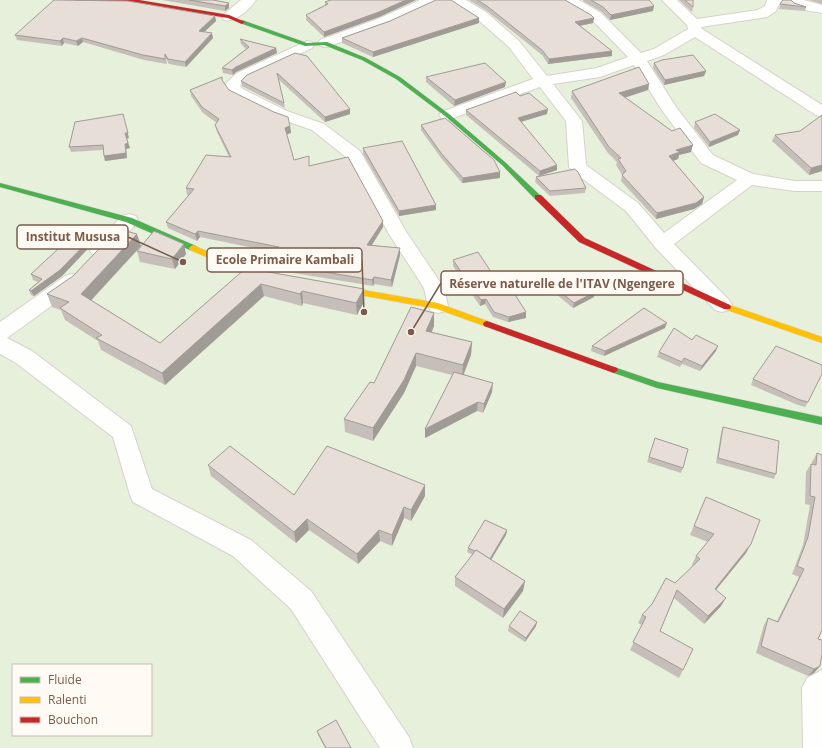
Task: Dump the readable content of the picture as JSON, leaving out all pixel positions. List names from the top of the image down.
{
  "places": ["Institut Mususa", "Ecole Primaire Kambali", "Réserve naturelle de l'ITAV (Ngengere"],
  "legend": ["Fluide", "Ralenti", "Bouchon"]
}
